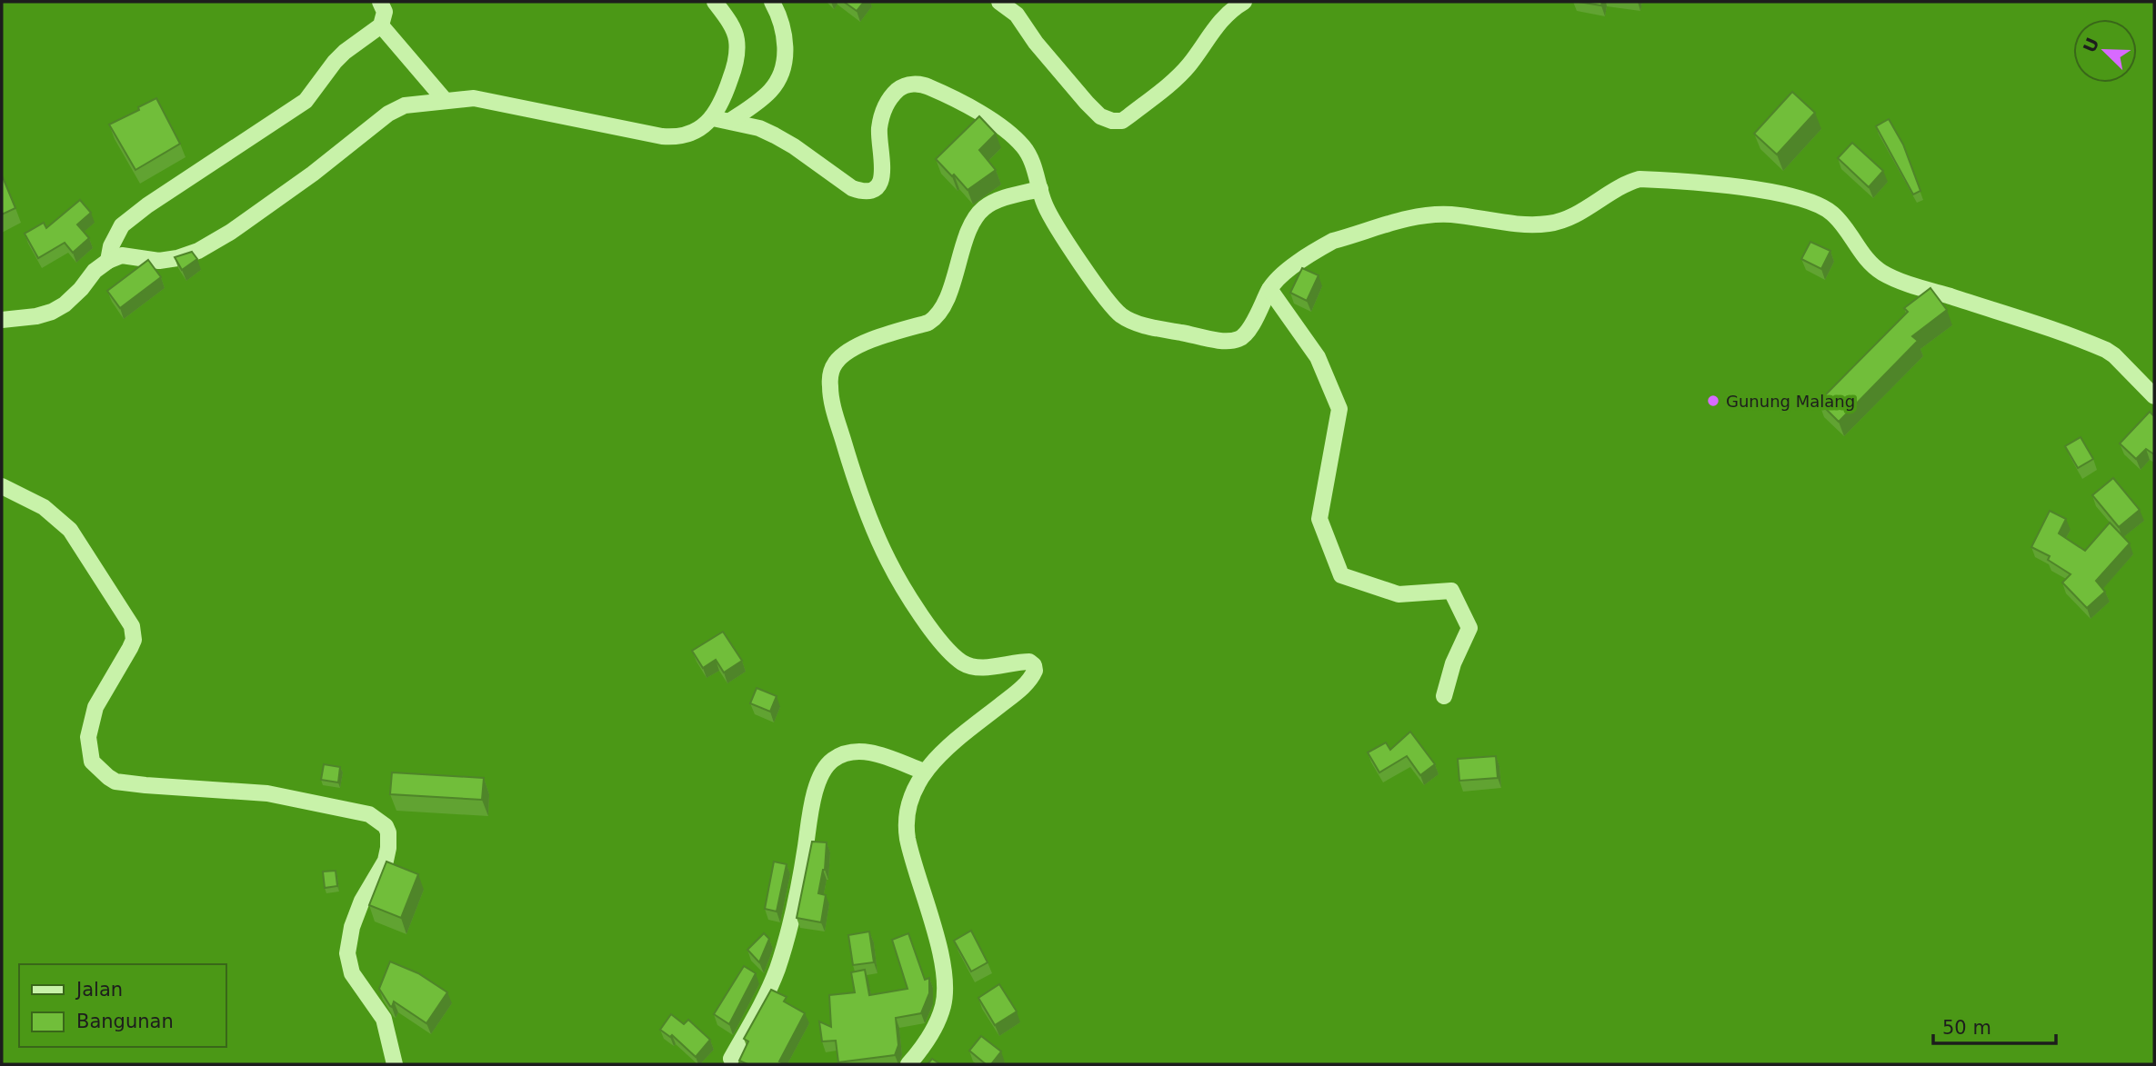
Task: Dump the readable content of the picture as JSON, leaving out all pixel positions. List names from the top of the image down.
{
  "places": ["Gunung Malang"],
  "legend": ["Jalan", "Bangunan"],
  "scale_bar": "50 m",
  "north": "top left"
}
